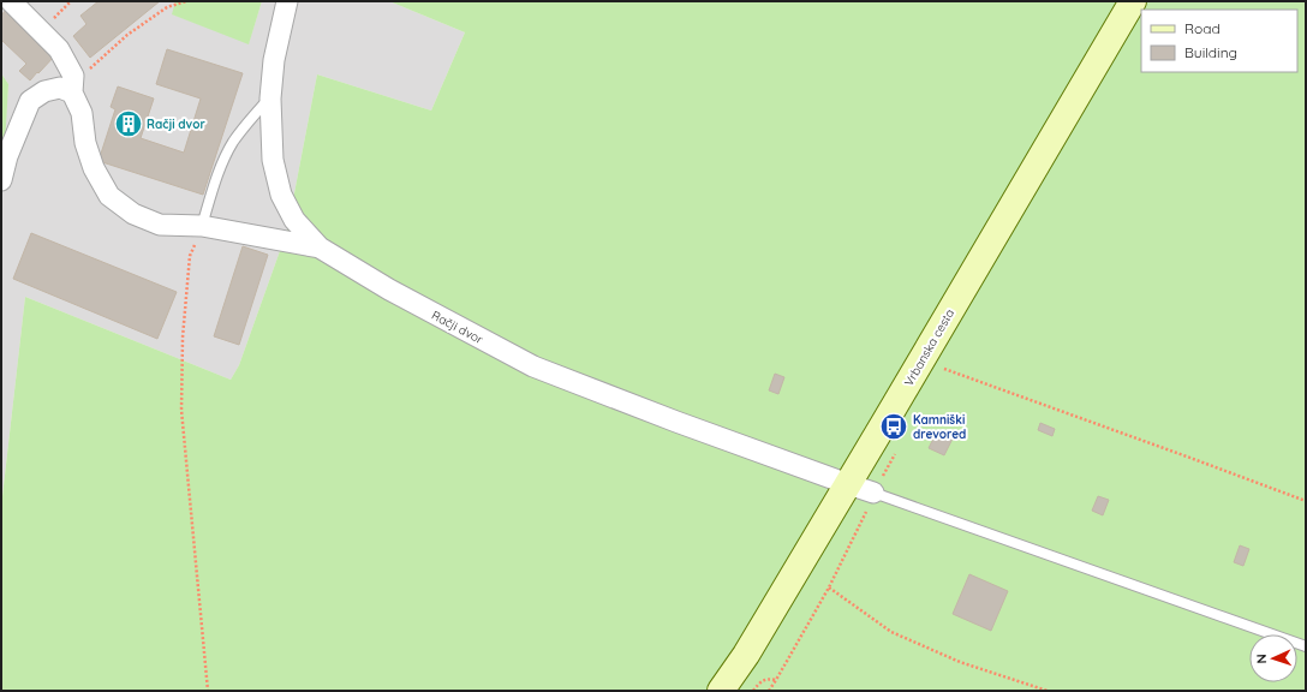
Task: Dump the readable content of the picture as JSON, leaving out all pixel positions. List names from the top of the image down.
{
  "streets": {
    "street": ["Račji dvor", "Vrbanska cesta"]
  },
  "crossings": [
    ["Račji dvor", "Vrbanska cesta"]
  ],
  "places": {
    "building": ["Račji dvor"],
    "bus stop": ["Kamniški drevored"]
  },
  "legend": ["Road", "Building"],
  "north": "left"
}
